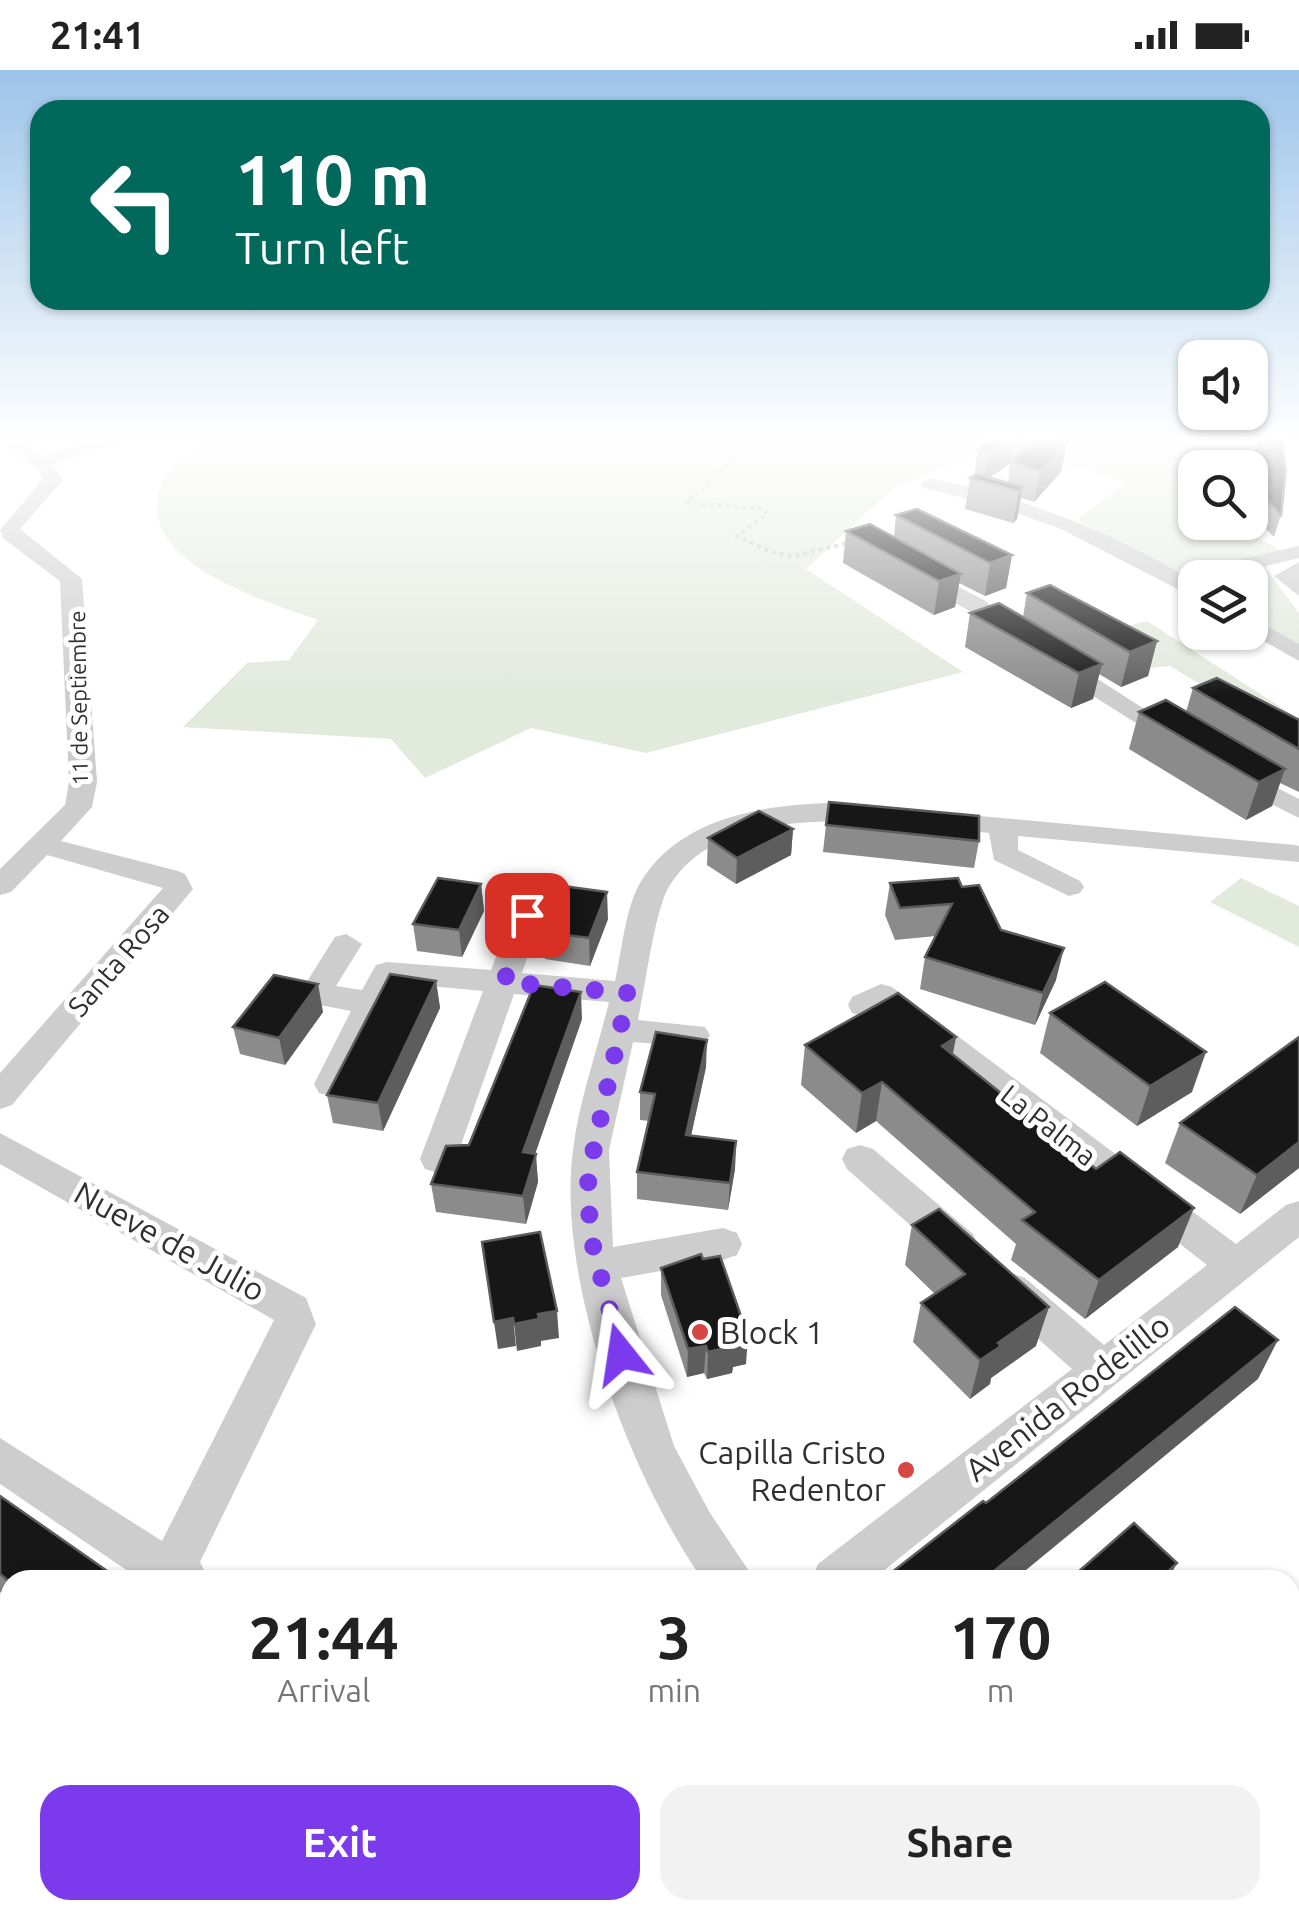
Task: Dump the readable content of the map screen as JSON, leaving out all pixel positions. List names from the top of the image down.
{
  "streets": {
    "street": [
      "11 de Septiembre",
      "Santa Rosa",
      "La Palma",
      "Nueve de Julio",
      "Avenida Rodelillo"
    ]
  },
  "crossings": [
    ["11 de Septiembre", "Santa Rosa"],
    ["La Palma", "Avenida Rodelillo"]
  ],
  "places": ["Block 1", "Capilla Cristo Redentor"],
  "page": {
    "status": "21:41",
    "turn": ["110 m", "Turn left"],
    "eta": [
      "21:44",
      "Arrival",
      "3",
      "min",
      "170",
      "m"
    ],
    "buttons": ["Exit", "Share"]
  }
}
